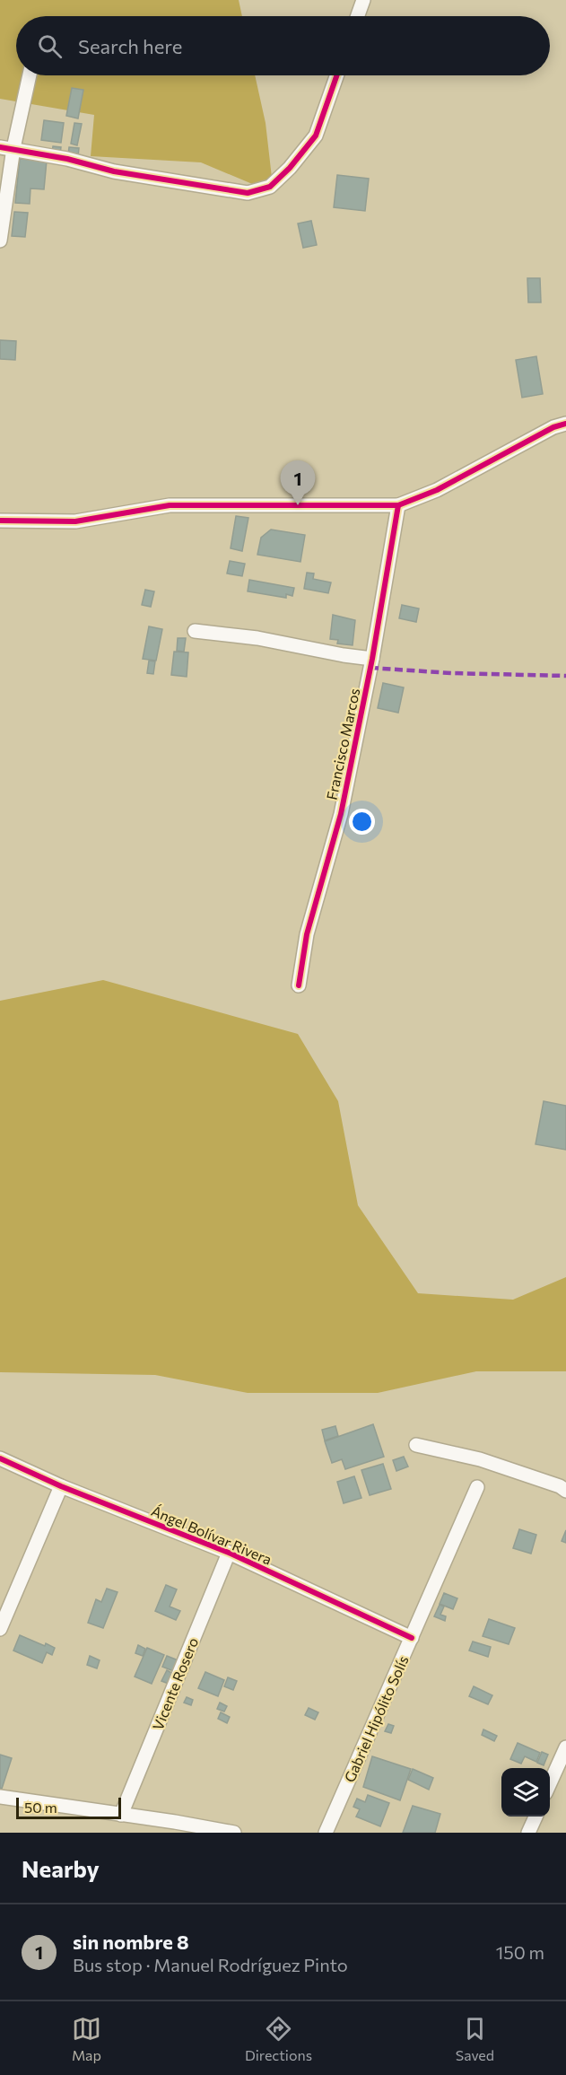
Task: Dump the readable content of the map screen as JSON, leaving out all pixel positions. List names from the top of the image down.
{
  "streets": {
    "street": [
      "Francisco Marcos",
      "Ángel Bolívar Rivera",
      "Vicente Rosero",
      "Gabriel Hipólito Solís"
    ]
  },
  "crossings": [
    ["Ángel Bolívar Rivera", "Vicente Rosero"],
    ["Ángel Bolívar Rivera", "Gabriel Hipólito Solís"]
  ],
  "scale_bar": "50 m",
  "page": {
    "search": "Search here",
    "pins": "1",
    "scale": "50 m",
    "heading": "Nearby",
    "list": [
      {
        "mark": "1",
        "name": "sin nombre 8",
        "note": "Bus stop · Manuel Rodríguez Pinto",
        "value": "150 m"
      }
    ],
    "nav": ["Map", "Directions", "Saved"]
  }
}
